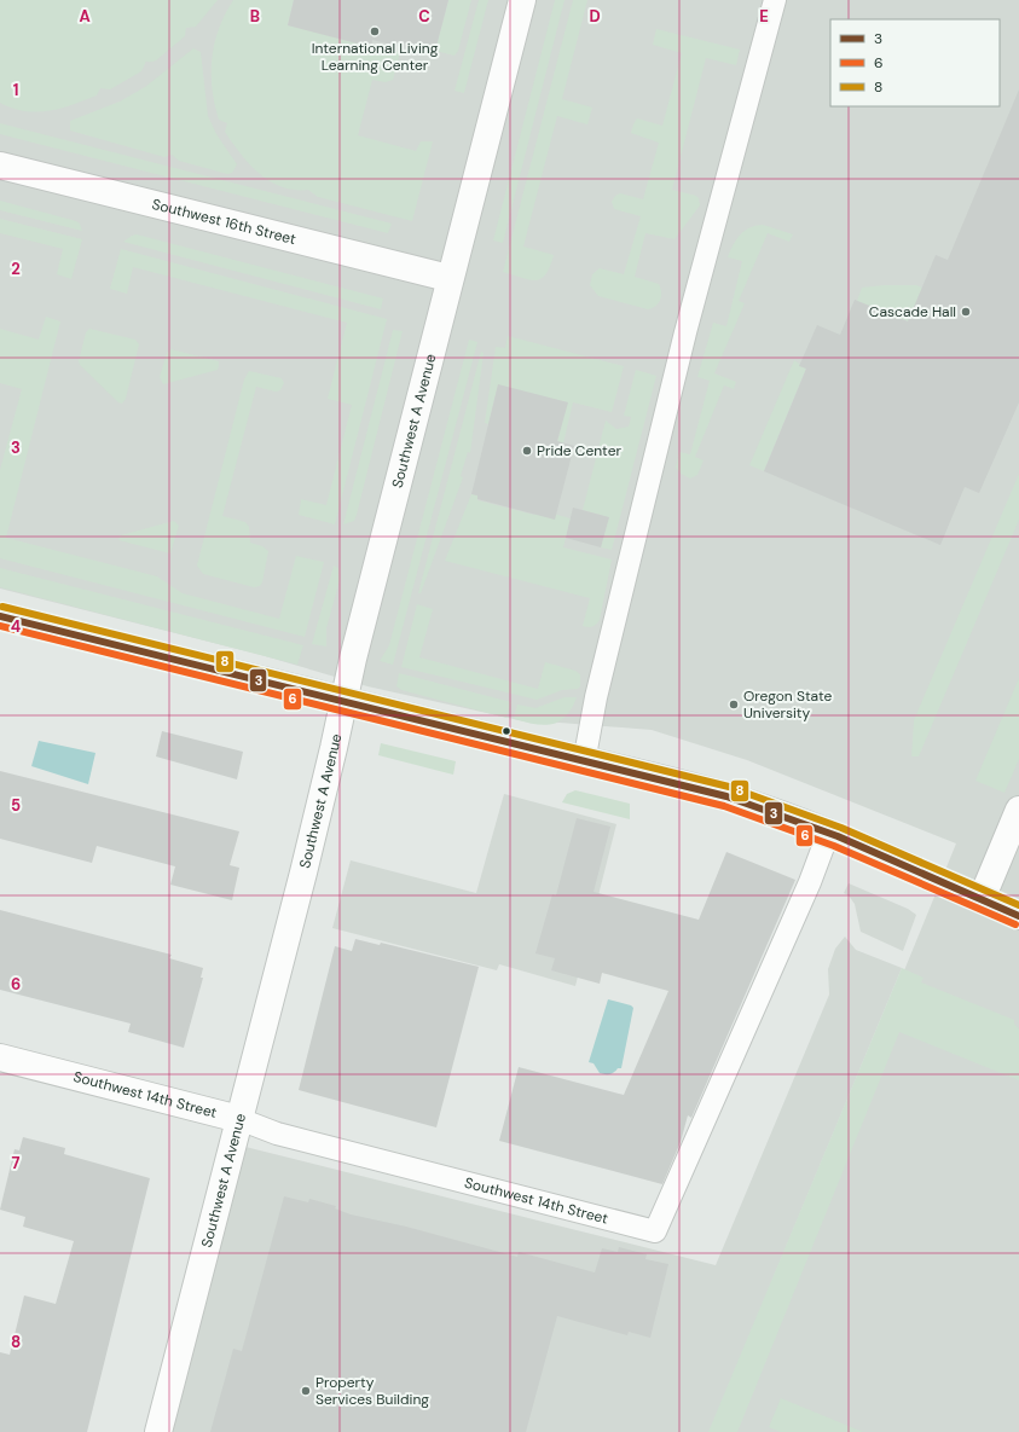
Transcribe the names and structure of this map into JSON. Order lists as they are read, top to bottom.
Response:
{
  "streets": {
    "street": ["Southwest 16th Street", "Southwest A Avenue", "Southwest 14th Street"]
  },
  "crossings": [
    ["Southwest 16th Street", "Southwest A Avenue"],
    ["Southwest A Avenue", "Southwest 14th Street"]
  ],
  "places": [
    "International Living Learning Center",
    "Cascade Hall",
    "Pride Center",
    "Oregon State University",
    "Property Services Building"
  ],
  "lines": ["transit line 8", "transit line 3", "transit line 6"],
  "legend": ["3", "6", "8"],
  "grid": {
    "columns": [
      "A",
      "B",
      "C",
      "D",
      "E"
    ],
    "rows": [
      "1",
      "2",
      "3",
      "4",
      "5",
      "6",
      "7",
      "8"
    ]
  }
}
